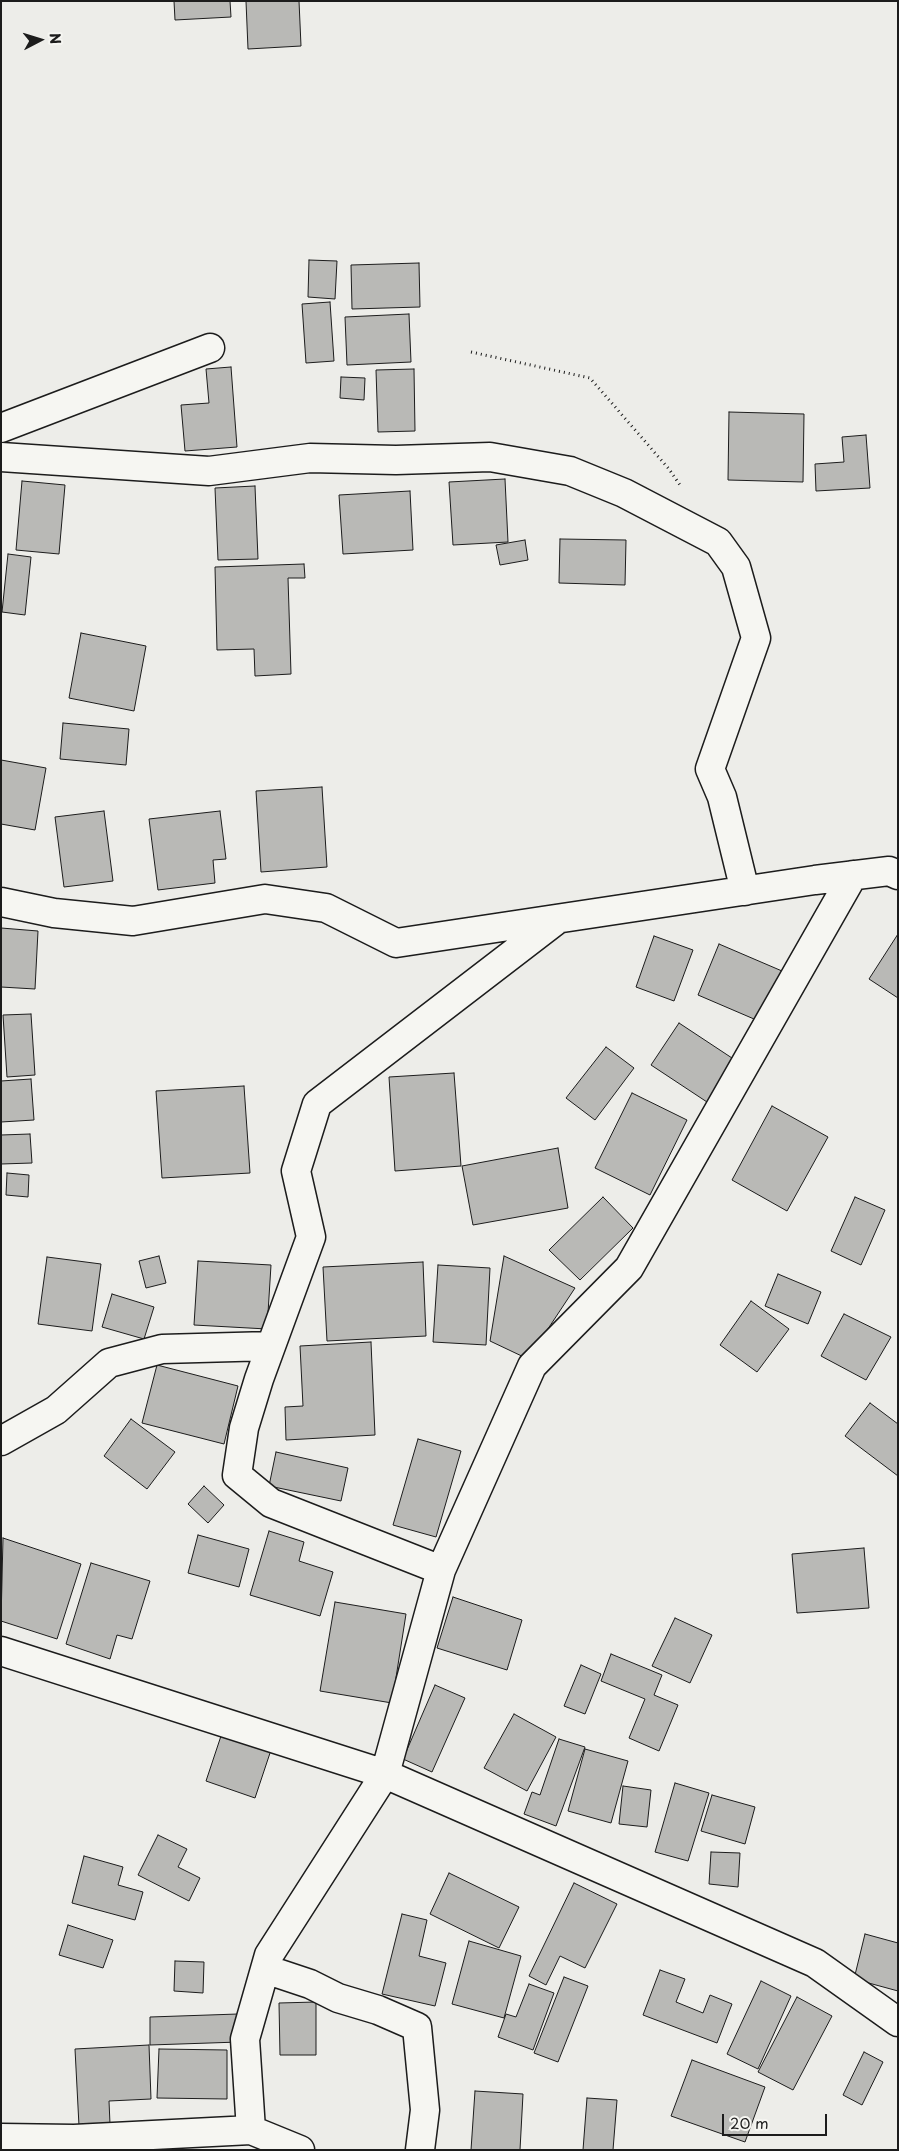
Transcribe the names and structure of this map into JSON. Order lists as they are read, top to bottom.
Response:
{
  "scale_bar": "20 m",
  "north": "right"
}
